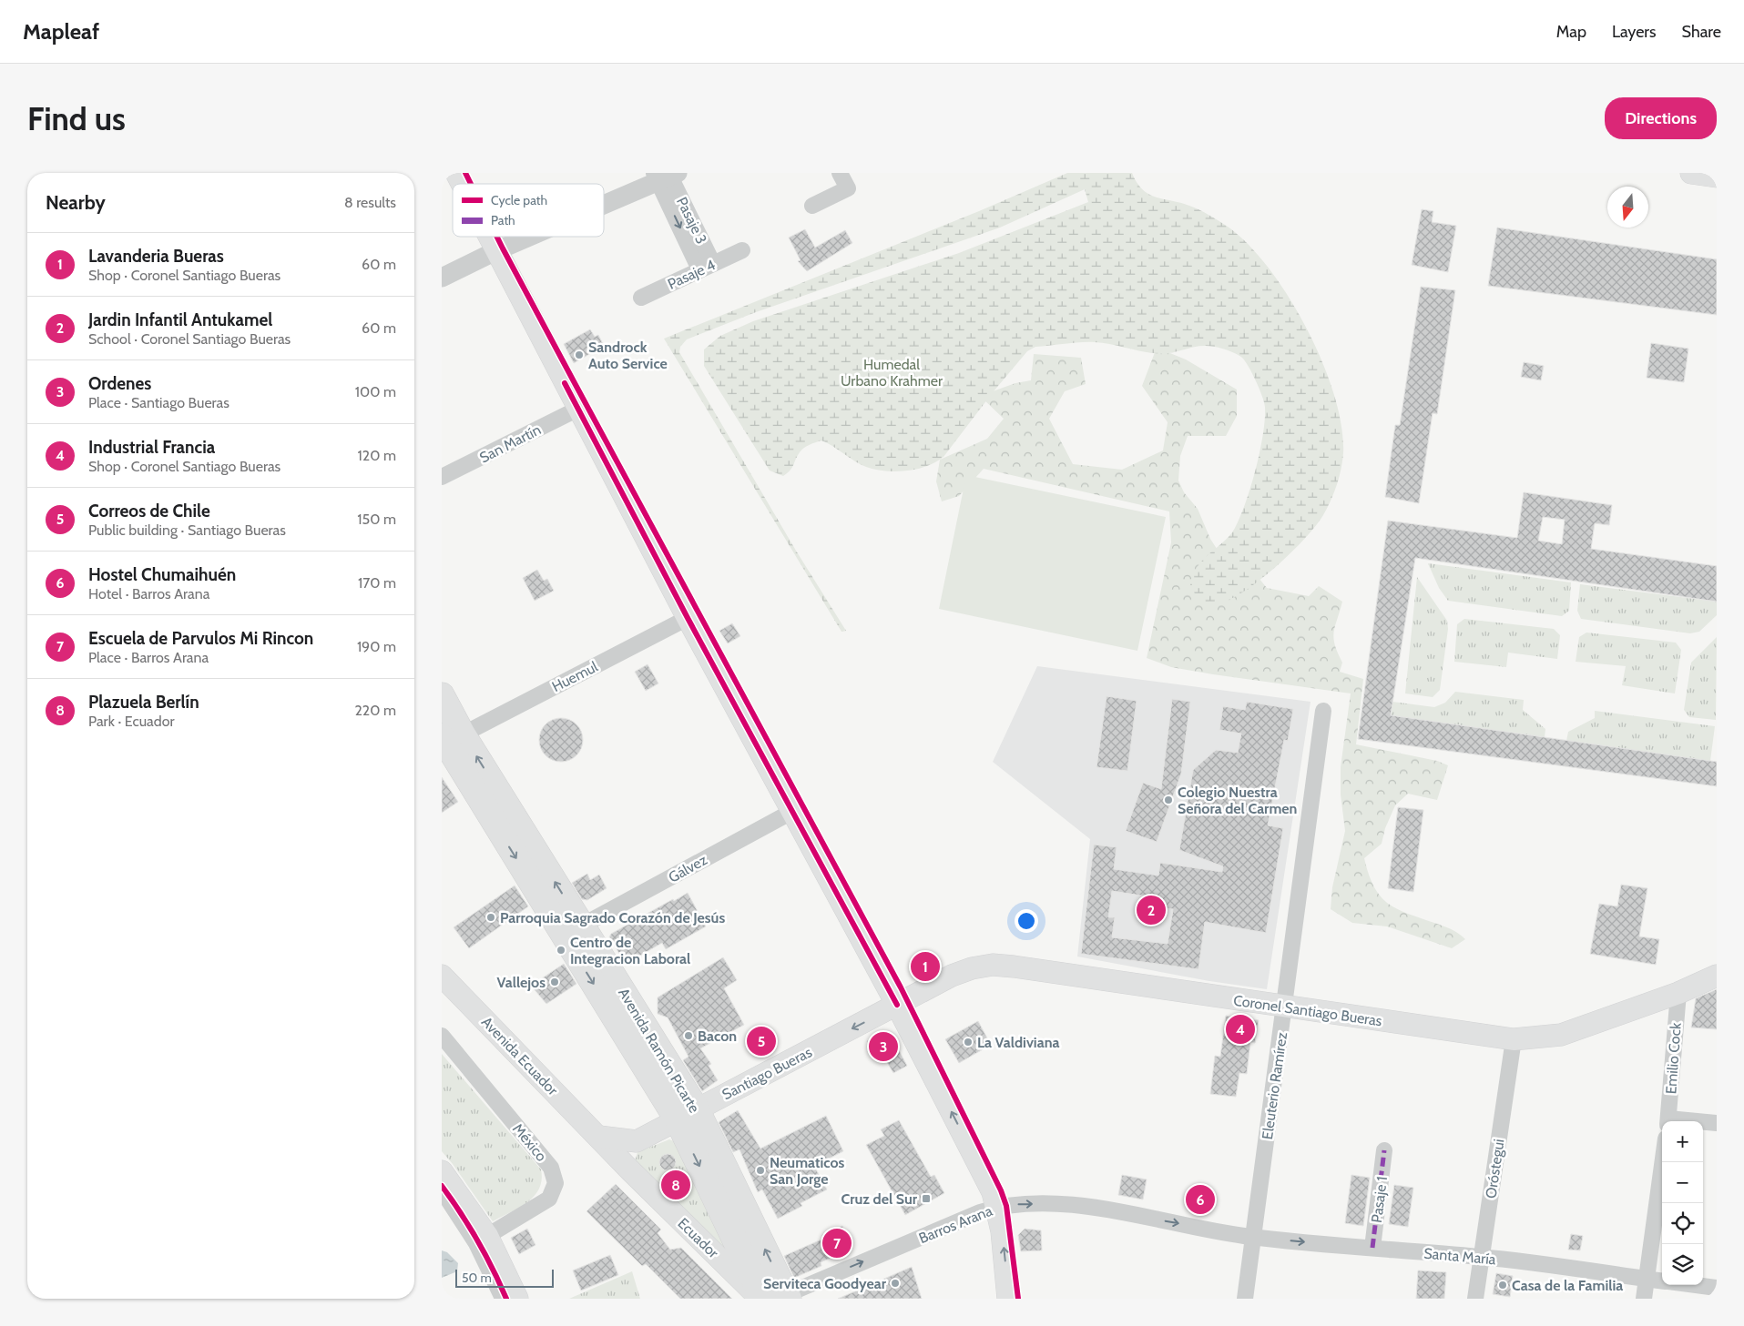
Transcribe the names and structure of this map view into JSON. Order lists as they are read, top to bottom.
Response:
{
  "streets": {
    "highway": ["Avenida Ramón Picarte"],
    "main road": [
      "Coronel Santiago Bueras",
      "Avenida Ecuador",
      "Santiago Bueras",
      "Ecuador"
    ],
    "street": [
      "Pasaje 3",
      "Pasaje 4",
      "San Martín",
      "Huemul",
      "Gálvez",
      "Emilio Cock",
      "Eleuterio Ramírez",
      "México",
      "Oróstegui",
      "Pasaje 1",
      "Barros Arana",
      "Santa María"
    ]
  },
  "crossings": [
    ["Pasaje 3", "Pasaje 4"],
    ["Huemul", "Avenida Ramón Picarte"],
    ["Gálvez", "Avenida Ramón Picarte"],
    ["Coronel Santiago Bueras", "Emilio Cock"],
    ["Coronel Santiago Bueras", "Santiago Bueras"],
    ["Coronel Santiago Bueras", "Eleuterio Ramírez"],
    ["Coronel Santiago Bueras", "Oróstegui"],
    ["Avenida Ramón Picarte", "Santiago Bueras"],
    ["Avenida Ramón Picarte", "Barros Arana"],
    ["Avenida Ramón Picarte", "Ecuador"],
    ["Avenida Ecuador", "Ecuador"],
    ["Eleuterio Ramírez", "Barros Arana"],
    ["Eleuterio Ramírez", "Santa María"],
    ["Oróstegui", "Santa María"],
    ["Pasaje 1", "Santa María"],
    ["Barros Arana", "Santa María"]
  ],
  "one_way": ["Santiago Bueras", "Barros Arana"],
  "parks": ["Humedal Urbano Krahmer"],
  "places": {
    "other": [
      "Sandrock Auto Service",
      "Colegio Nuestra Señora del Carmen",
      "Parroquia Sagrado Corazón de Jesús",
      "Centro de Integracion Laboral",
      "Vallejos",
      "Bacon",
      "La Valdiviana",
      "Neumaticos San Jorge",
      "Serviteca Goodyear",
      "Casa de la Familia"
    ],
    "transit": ["Cruz del Sur"]
  },
  "legend": ["Cycle path", "Path"],
  "scale_bar": "50 m",
  "north": "bottom",
  "page": {
    "header": "Mapleaf",
    "nav": ["Map", "Layers", "Share"],
    "buttons": "Directions",
    "title": "Find us",
    "heading": ["Nearby", "8 results"],
    "list": [
      {
        "mark": "1",
        "name": "Lavanderia Bueras",
        "note": "Shop · Coronel Santiago Bueras",
        "value": "60 m"
      },
      {
        "mark": "2",
        "name": "Jardin Infantil Antukamel",
        "note": "School · Coronel Santiago Bueras",
        "value": "60 m"
      },
      {
        "mark": "3",
        "name": "Ordenes",
        "note": "Place · Santiago Bueras",
        "value": "100 m"
      },
      {
        "mark": "4",
        "name": "Industrial Francia",
        "note": "Shop · Coronel Santiago Bueras",
        "value": "120 m"
      },
      {
        "mark": "5",
        "name": "Correos de Chile",
        "note": "Public building · Santiago Bueras",
        "value": "150 m"
      },
      {
        "mark": "6",
        "name": "Hostel Chumaihuén",
        "note": "Hotel · Barros Arana",
        "value": "170 m"
      },
      {
        "mark": "7",
        "name": "Escuela de Parvulos Mi Rincon",
        "note": "Place · Barros Arana",
        "value": "190 m"
      },
      {
        "mark": "8",
        "name": "Plazuela Berlín",
        "note": "Park · Ecuador",
        "value": "220 m"
      }
    ],
    "pins": [
      "2",
      "1",
      "4",
      "5",
      "3",
      "8",
      "6",
      "7"
    ],
    "map_buttons": ["+", "−"],
    "scale": "50 m"
  }
}
